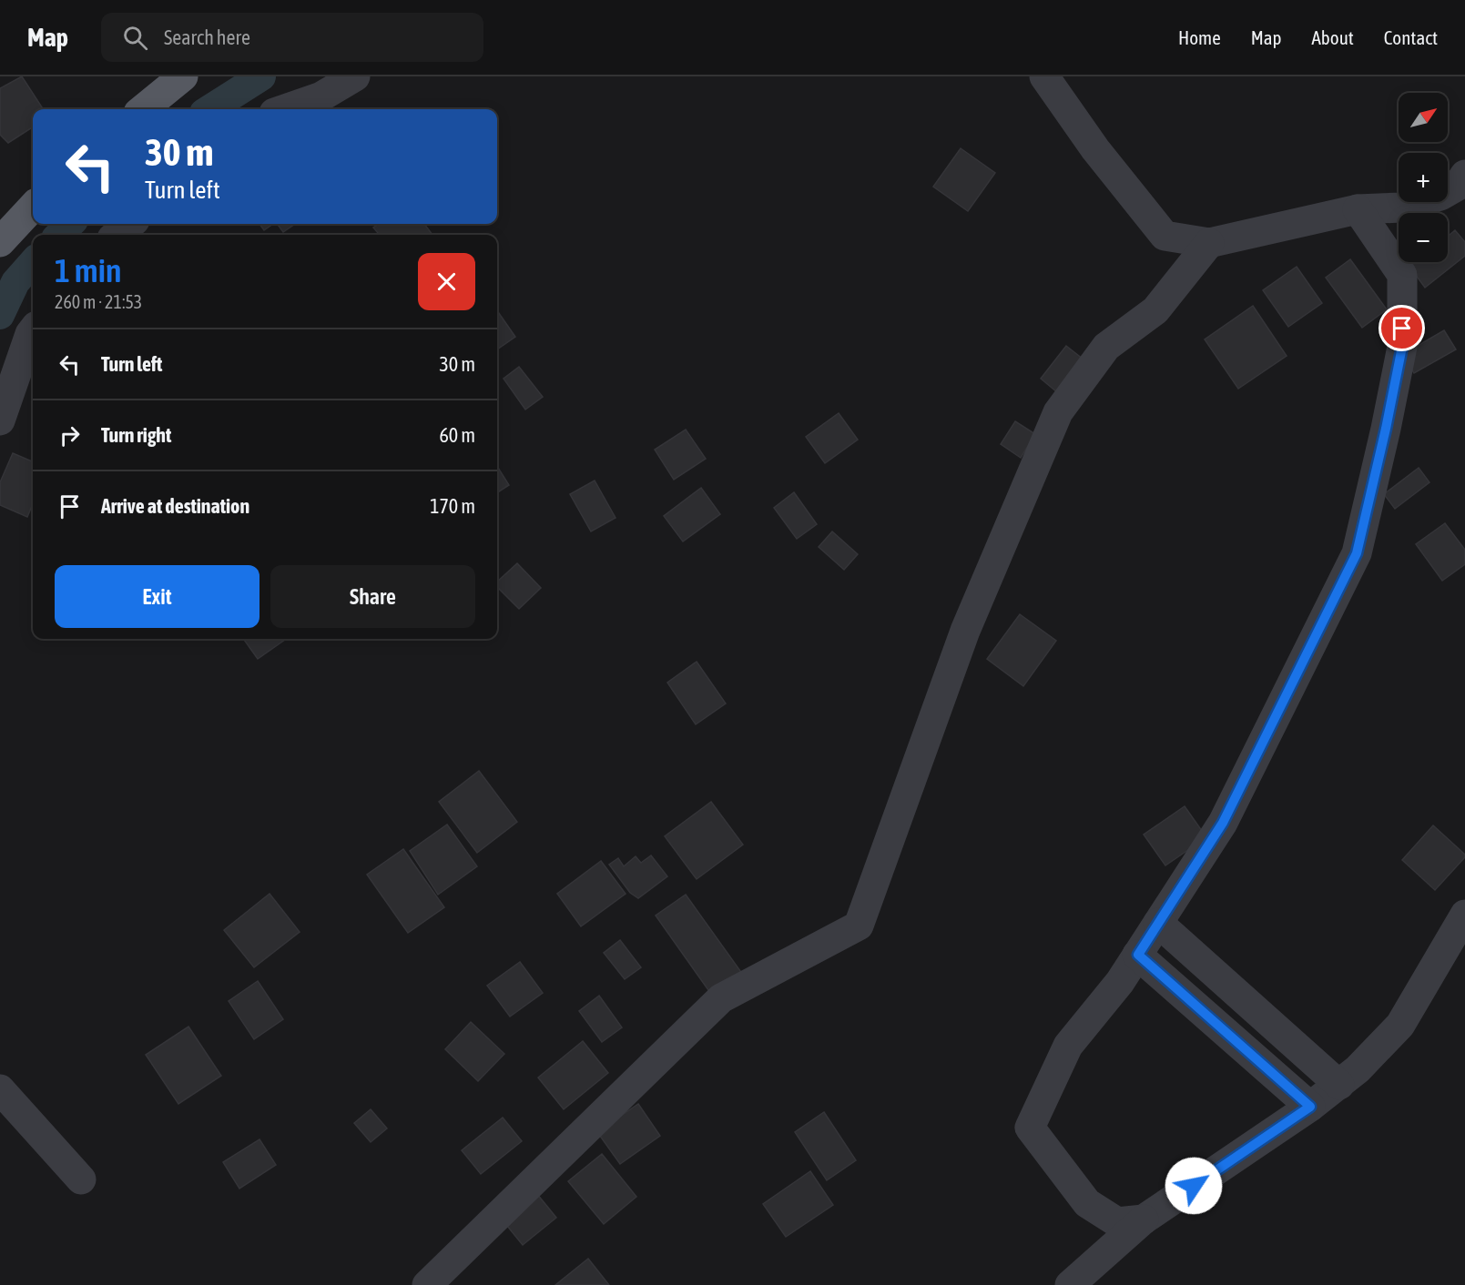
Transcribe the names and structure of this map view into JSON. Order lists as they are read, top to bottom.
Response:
{
  "north": "top right",
  "page": {
    "header": "Map",
    "search": "Search here",
    "nav": [
      "Home",
      "Map",
      "About",
      "Contact"
    ],
    "map_buttons": ["+", "−"],
    "turn": ["30 m", "Turn left"],
    "heading": ["1 min", "260 m · 21:53"],
    "list": [
      {
        "name": "Turn left",
        "value": "30 m"
      },
      {
        "name": "Turn right",
        "value": "60 m"
      },
      {
        "name": "Arrive at destination",
        "value": "170 m"
      }
    ],
    "buttons": ["Exit", "Share"]
  }
}
